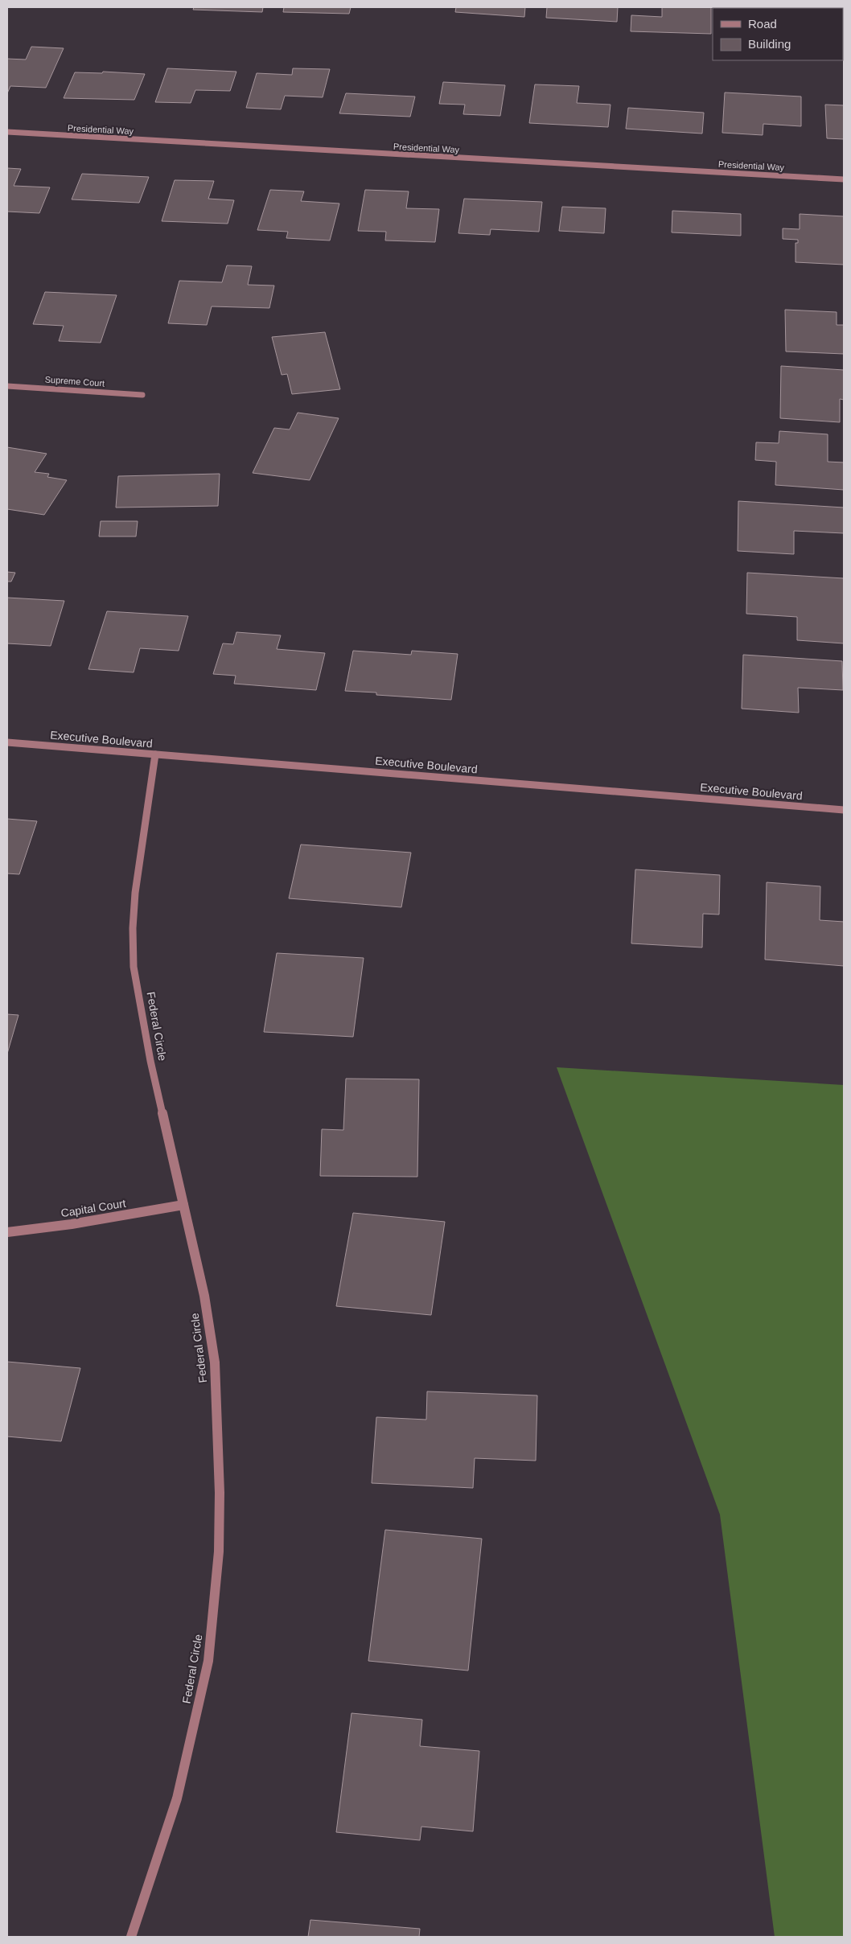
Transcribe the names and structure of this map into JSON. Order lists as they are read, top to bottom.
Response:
{
  "streets": {
    "street": [
      "Presidential Way",
      "Supreme Court",
      "Executive Boulevard",
      "Federal Circle",
      "Capital Court"
    ]
  },
  "crossings": [
    ["Executive Boulevard", "Federal Circle"],
    ["Federal Circle", "Capital Court"]
  ],
  "legend": ["Road", "Building"]
}
